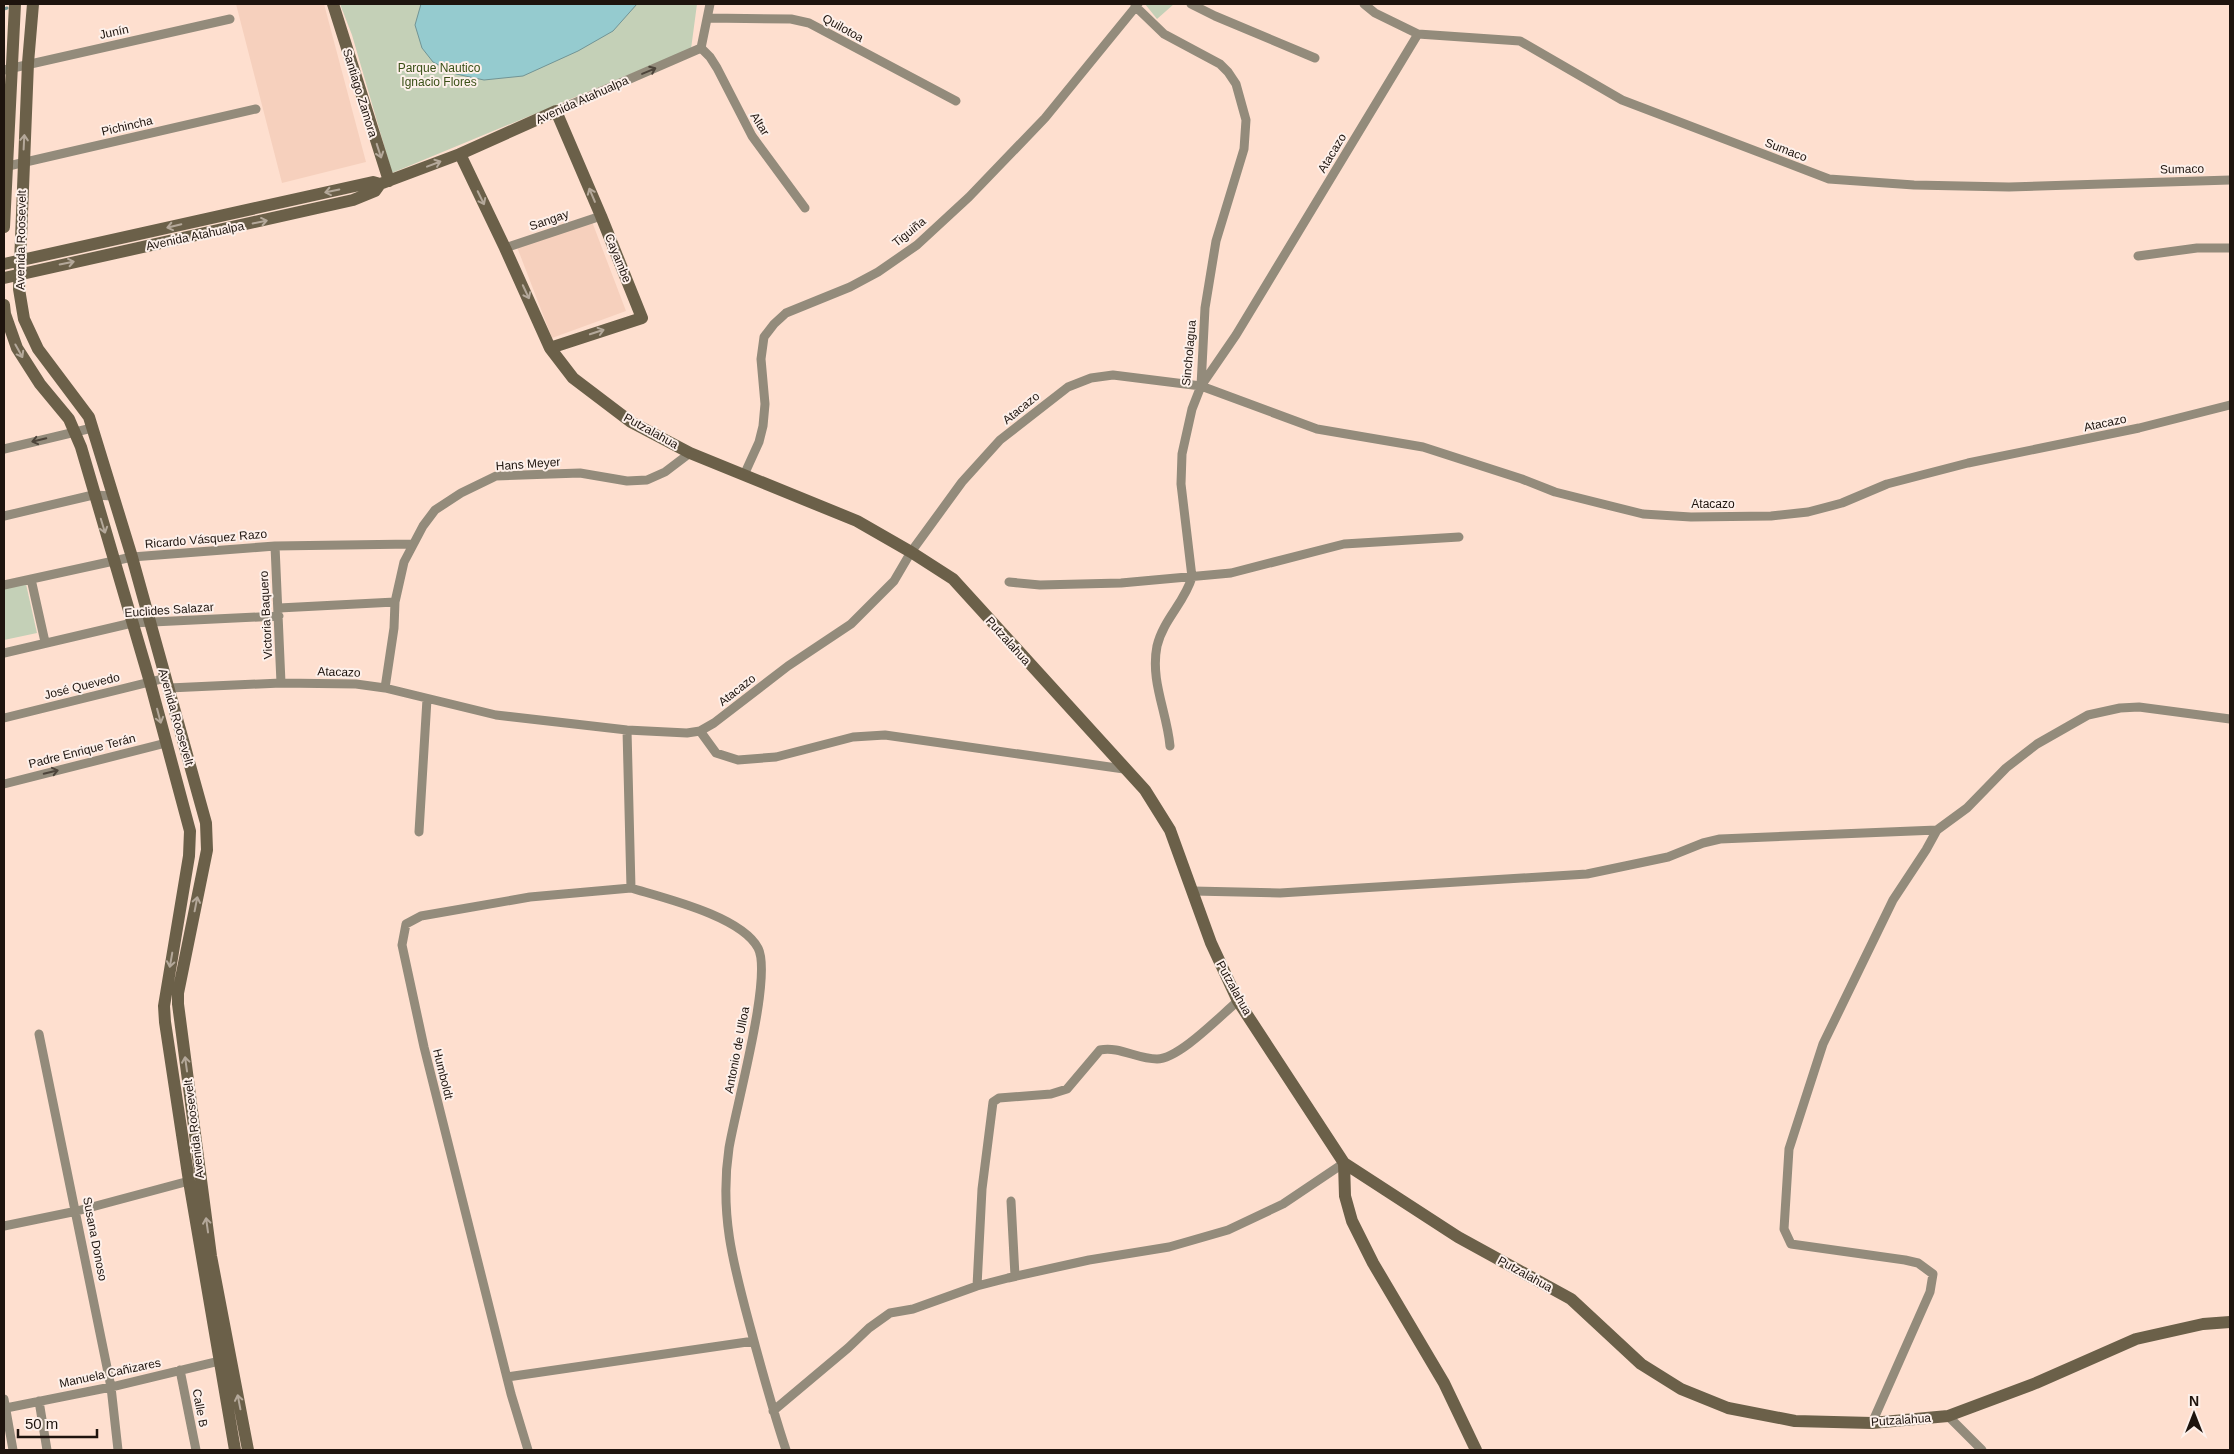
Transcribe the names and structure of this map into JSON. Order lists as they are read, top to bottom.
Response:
{
  "streets": {
    "street": [
      "Quilotoa",
      "Junín",
      "Santiago Zamora",
      "Avenida Atahualpa",
      "Altar",
      "Pichincha",
      "Sumaco",
      "Atacazo",
      "Sangay",
      "Tiguiña",
      "Avenida Roosevelt",
      "Cayambe",
      "Sincholagua",
      "Putzalahua",
      "Hans Meyer",
      "Ricardo Vásquez Razo",
      "Euclides Salazar",
      "Victoria Baquero",
      "José Quevedo",
      "Padre Enrique Terán",
      "Antonio de Ulloa",
      "Humboldt",
      "Susana Donoso",
      "Manuela Cañizares",
      "Calle B"
    ]
  },
  "crossings": [
    ["Junín", "Avenida Roosevelt"],
    ["Santiago Zamora", "Avenida Atahualpa"],
    ["Avenida Atahualpa", "Altar"],
    ["Avenida Atahualpa", "Avenida Roosevelt"],
    ["Avenida Atahualpa", "Cayambe"],
    ["Avenida Atahualpa", "Putzalahua"],
    ["Pichincha", "Avenida Roosevelt"],
    ["Sumaco", "Atacazo"],
    ["Atacazo", "Avenida Roosevelt"],
    ["Atacazo", "Sincholagua"],
    ["Atacazo", "Putzalahua"],
    ["Atacazo", "Hans Meyer"],
    ["Atacazo", "Victoria Baquero"],
    ["Atacazo", "José Quevedo"],
    ["Sangay", "Cayambe"],
    ["Sangay", "Putzalahua"],
    ["Tiguiña", "Sincholagua"],
    ["Tiguiña", "Putzalahua"],
    ["Avenida Roosevelt", "Ricardo Vásquez Razo"],
    ["Avenida Roosevelt", "Euclides Salazar"],
    ["Avenida Roosevelt", "José Quevedo"],
    ["Avenida Roosevelt", "Padre Enrique Terán"],
    ["Avenida Roosevelt", "Manuela Cañizares"],
    ["Cayambe", "Putzalahua"],
    ["Putzalahua", "Hans Meyer"],
    ["Hans Meyer", "Ricardo Vásquez Razo"],
    ["Hans Meyer", "Euclides Salazar"],
    ["Ricardo Vásquez Razo", "Victoria Baquero"],
    ["Euclides Salazar", "Victoria Baquero"],
    ["Antonio de Ulloa", "Humboldt"],
    ["Susana Donoso", "Manuela Cañizares"],
    ["Manuela Cañizares", "Calle B"]
  ],
  "one_way": ["Santiago Zamora", "Padre Enrique Terán"],
  "parks": ["Parque Nautico Ignacio Flores"],
  "scale_bar": "50 m",
  "north": "top"
}
